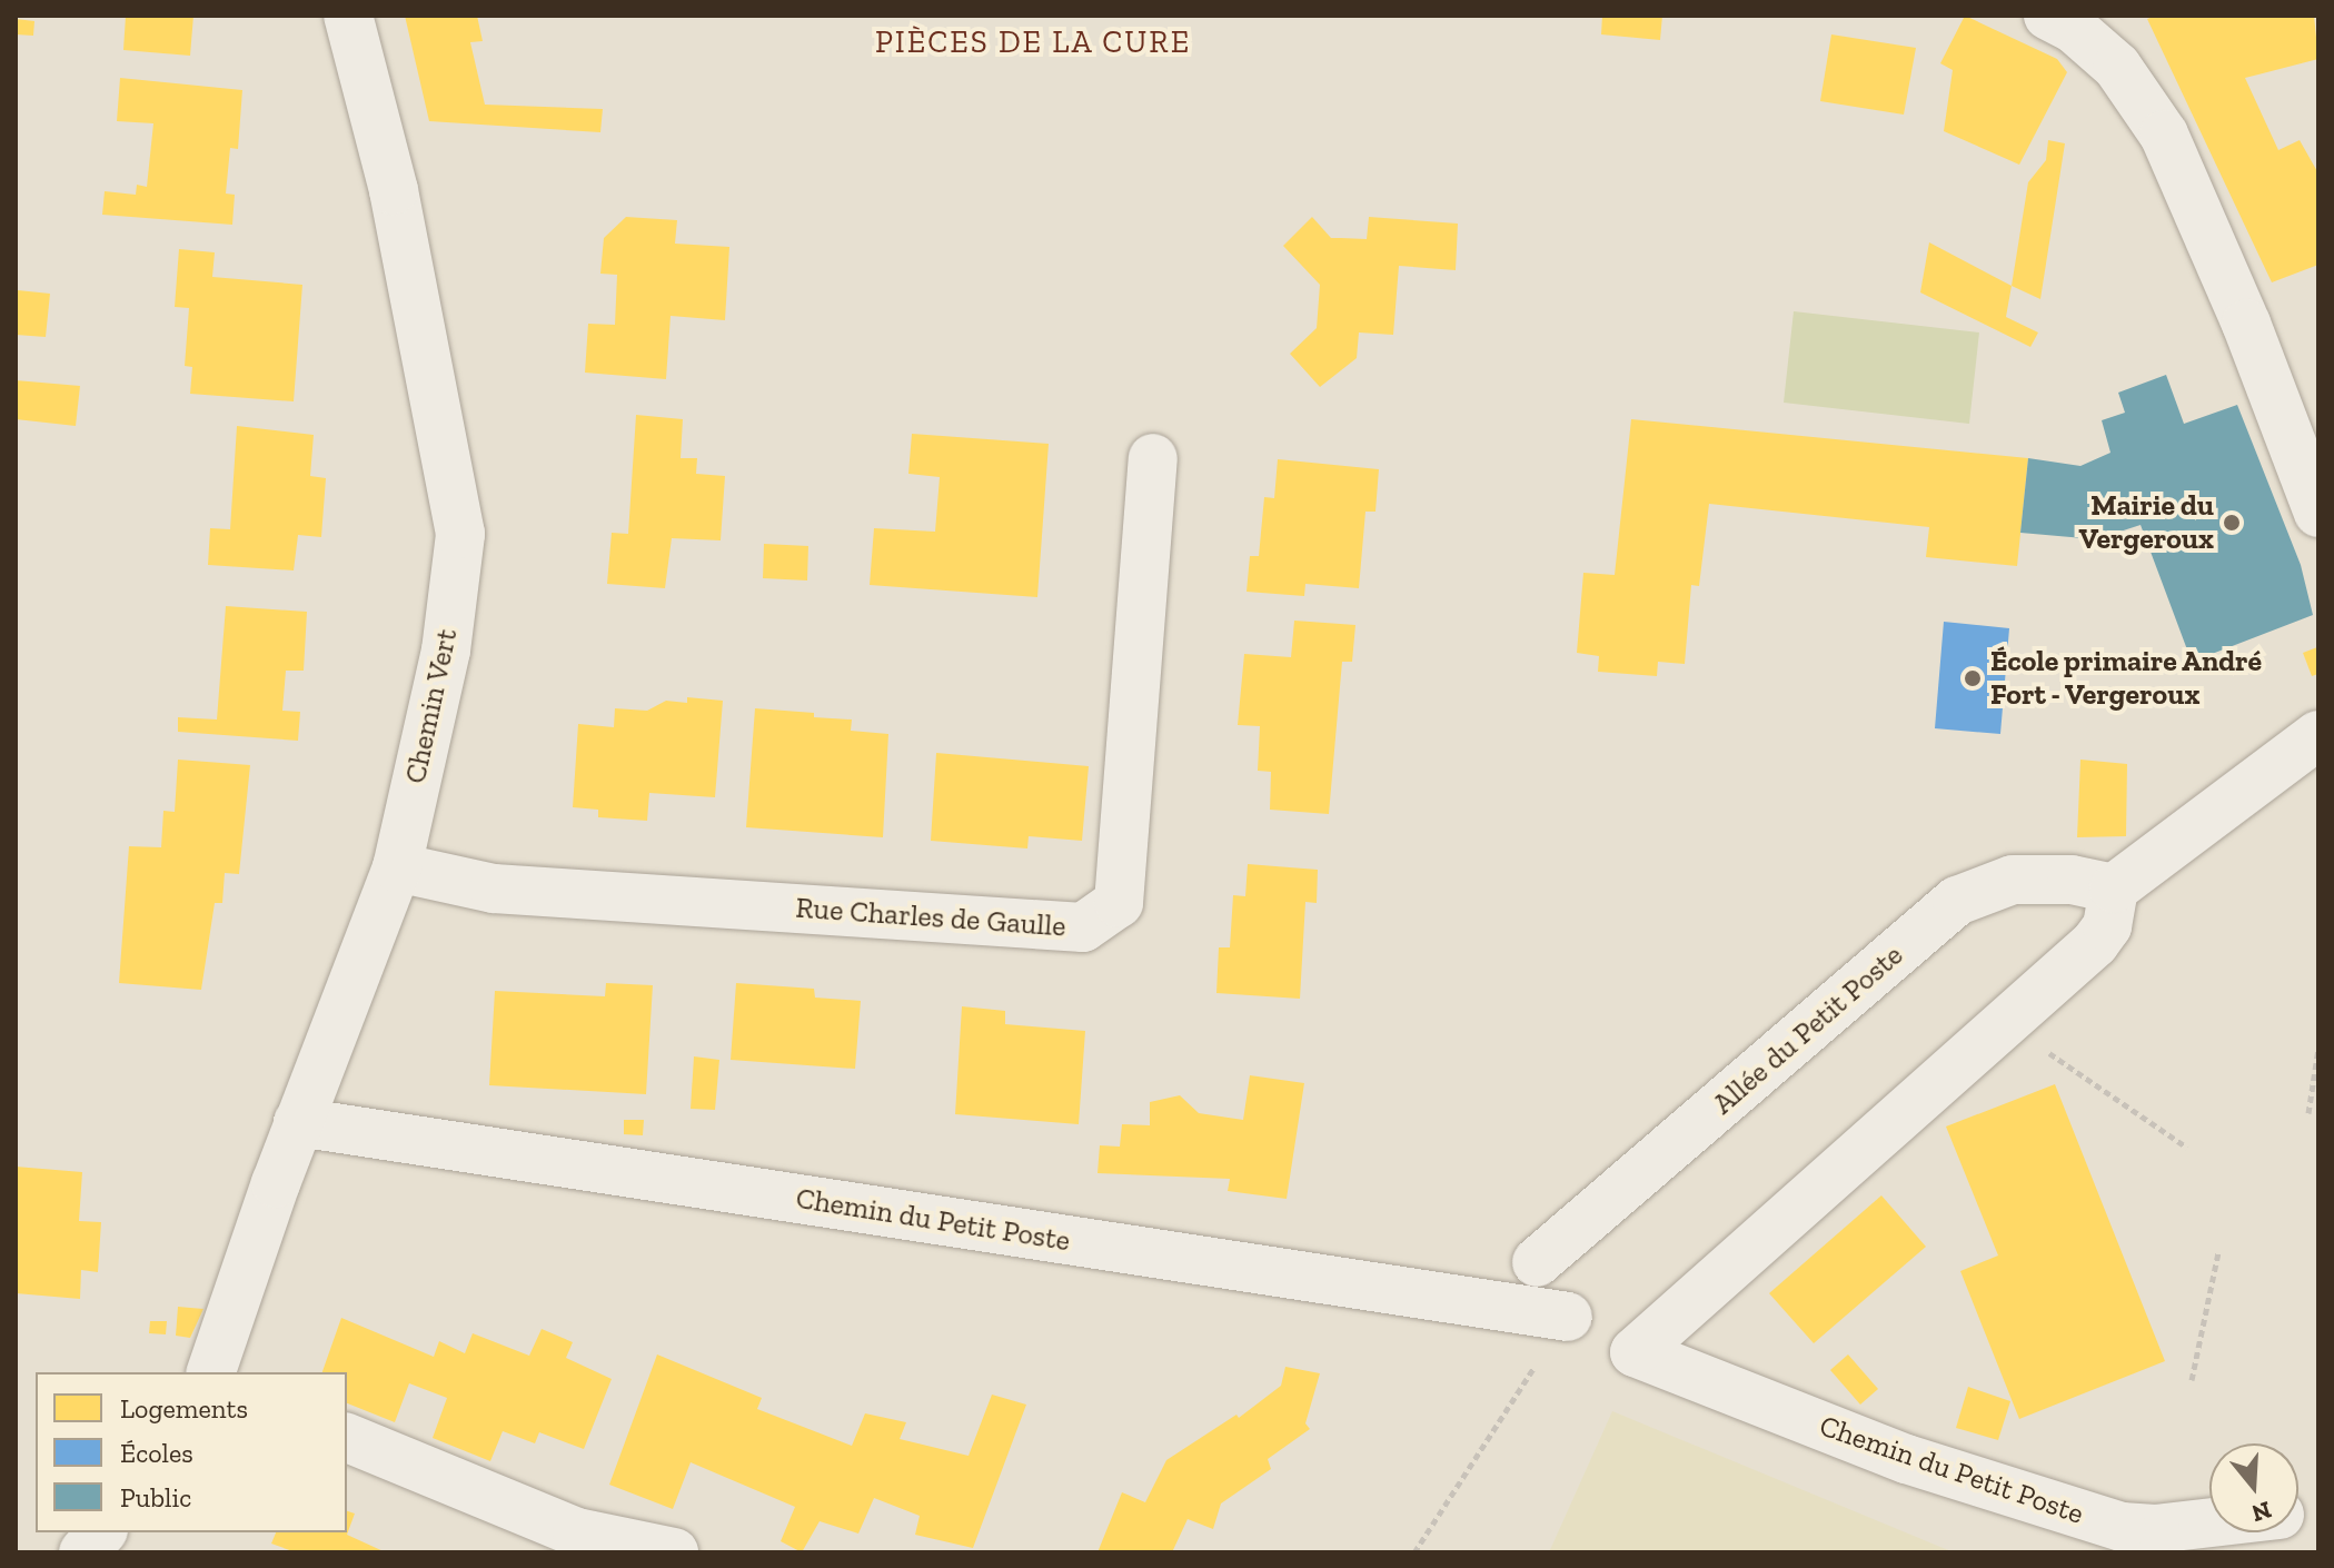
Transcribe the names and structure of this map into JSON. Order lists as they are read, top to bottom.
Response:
{
  "streets": {
    "street": [
      "Chemin Vert",
      "Rue Charles de Gaulle",
      "Allée du Petit Poste",
      "Chemin du Petit Poste"
    ]
  },
  "crossings": [
    ["Chemin Vert", "Rue Charles de Gaulle"],
    ["Chemin Vert", "Chemin du Petit Poste"]
  ],
  "districts": ["PIÈCES DE LA CURE"],
  "places": ["Mairie du Vergeroux", "École primaire André Fort - Vergeroux"],
  "legend": ["Logements", "Écoles", "Public"],
  "north": "bottom"
}
